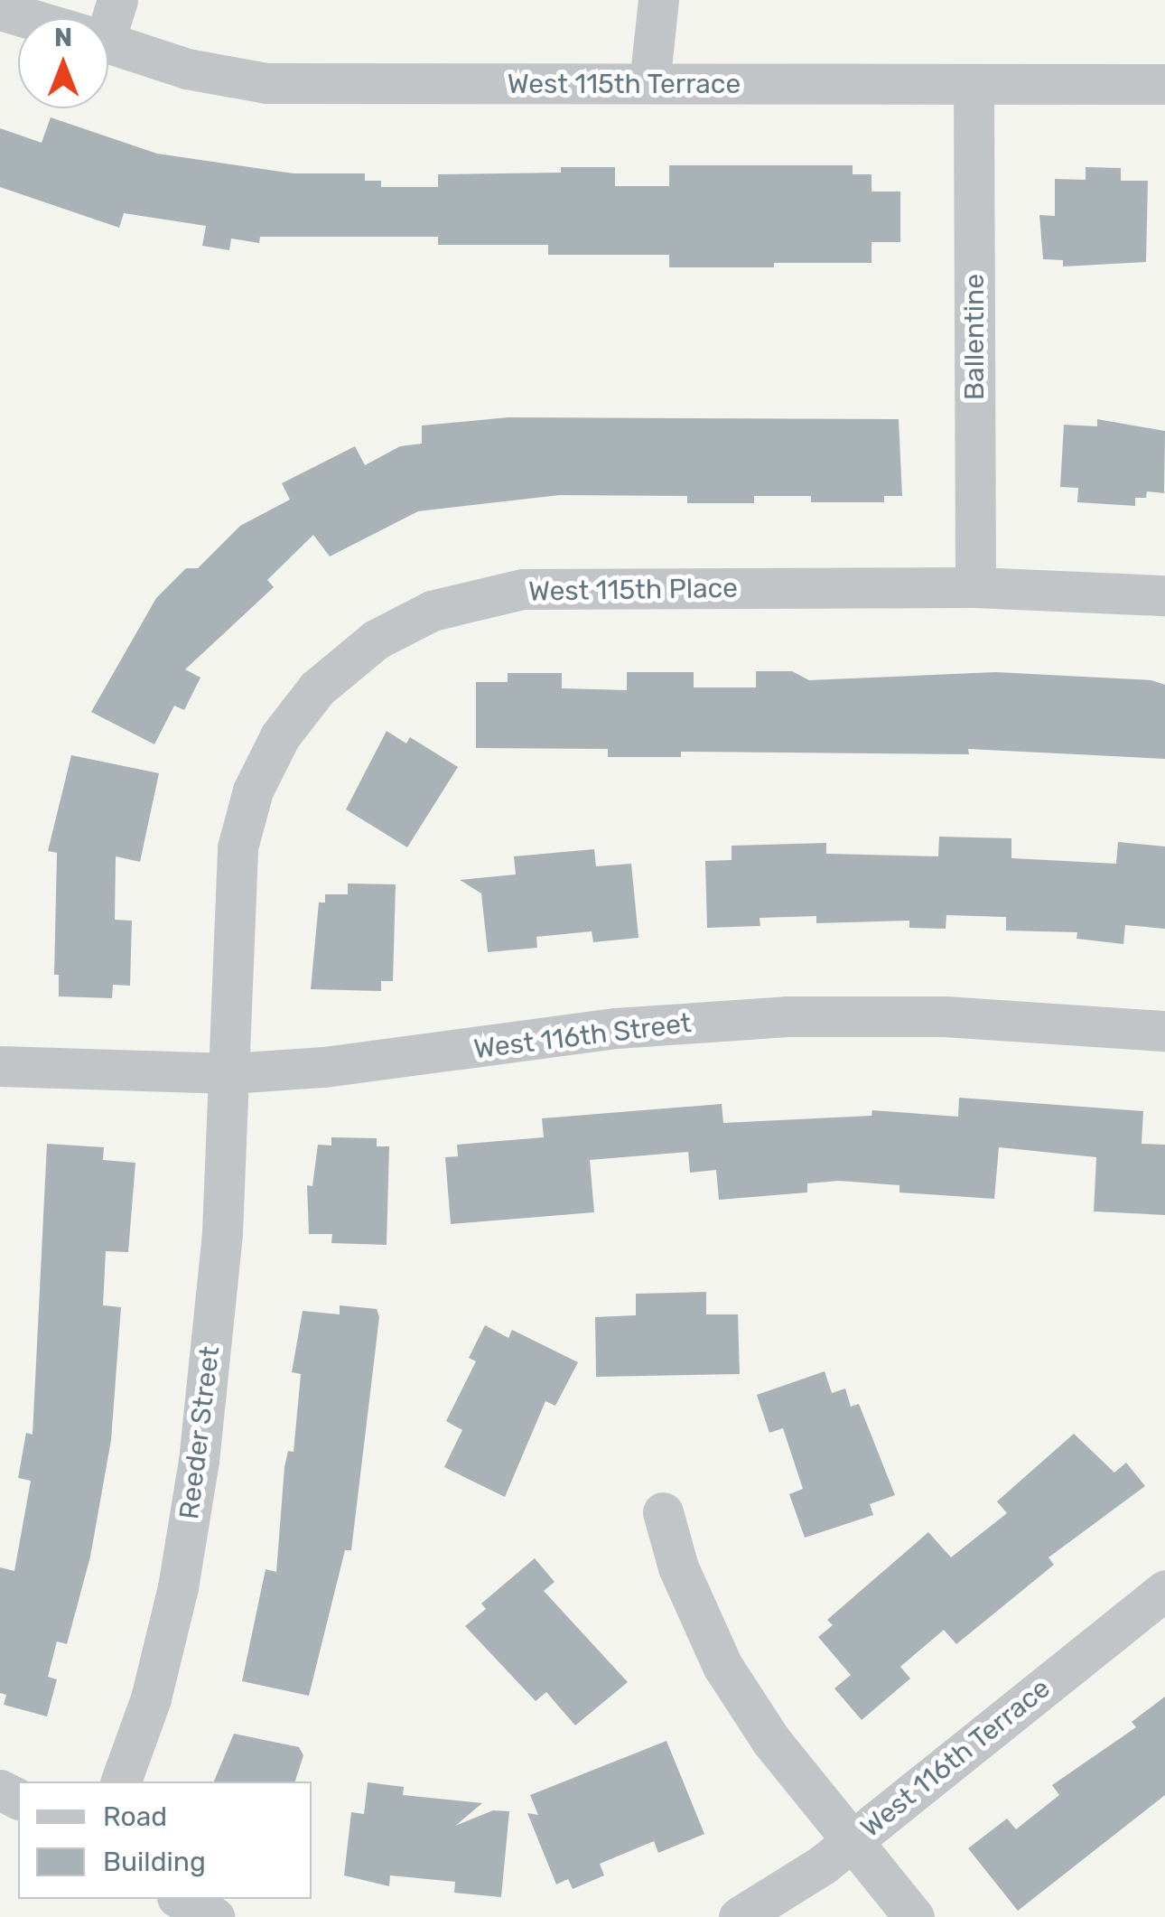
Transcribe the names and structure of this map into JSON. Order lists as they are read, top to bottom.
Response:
{
  "streets": {
    "street": [
      "West 115th Terrace",
      "Ballentine",
      "West 115th Place",
      "West 116th Street",
      "Reeder Street",
      "West 116th Terrace"
    ]
  },
  "crossings": [
    ["West 115th Terrace", "Ballentine"],
    ["Ballentine", "West 115th Place"],
    ["West 115th Place", "West 116th Street"],
    ["West 115th Place", "Reeder Street"],
    ["West 116th Street", "Reeder Street"]
  ],
  "legend": ["Road", "Building"],
  "north": "top"
}
